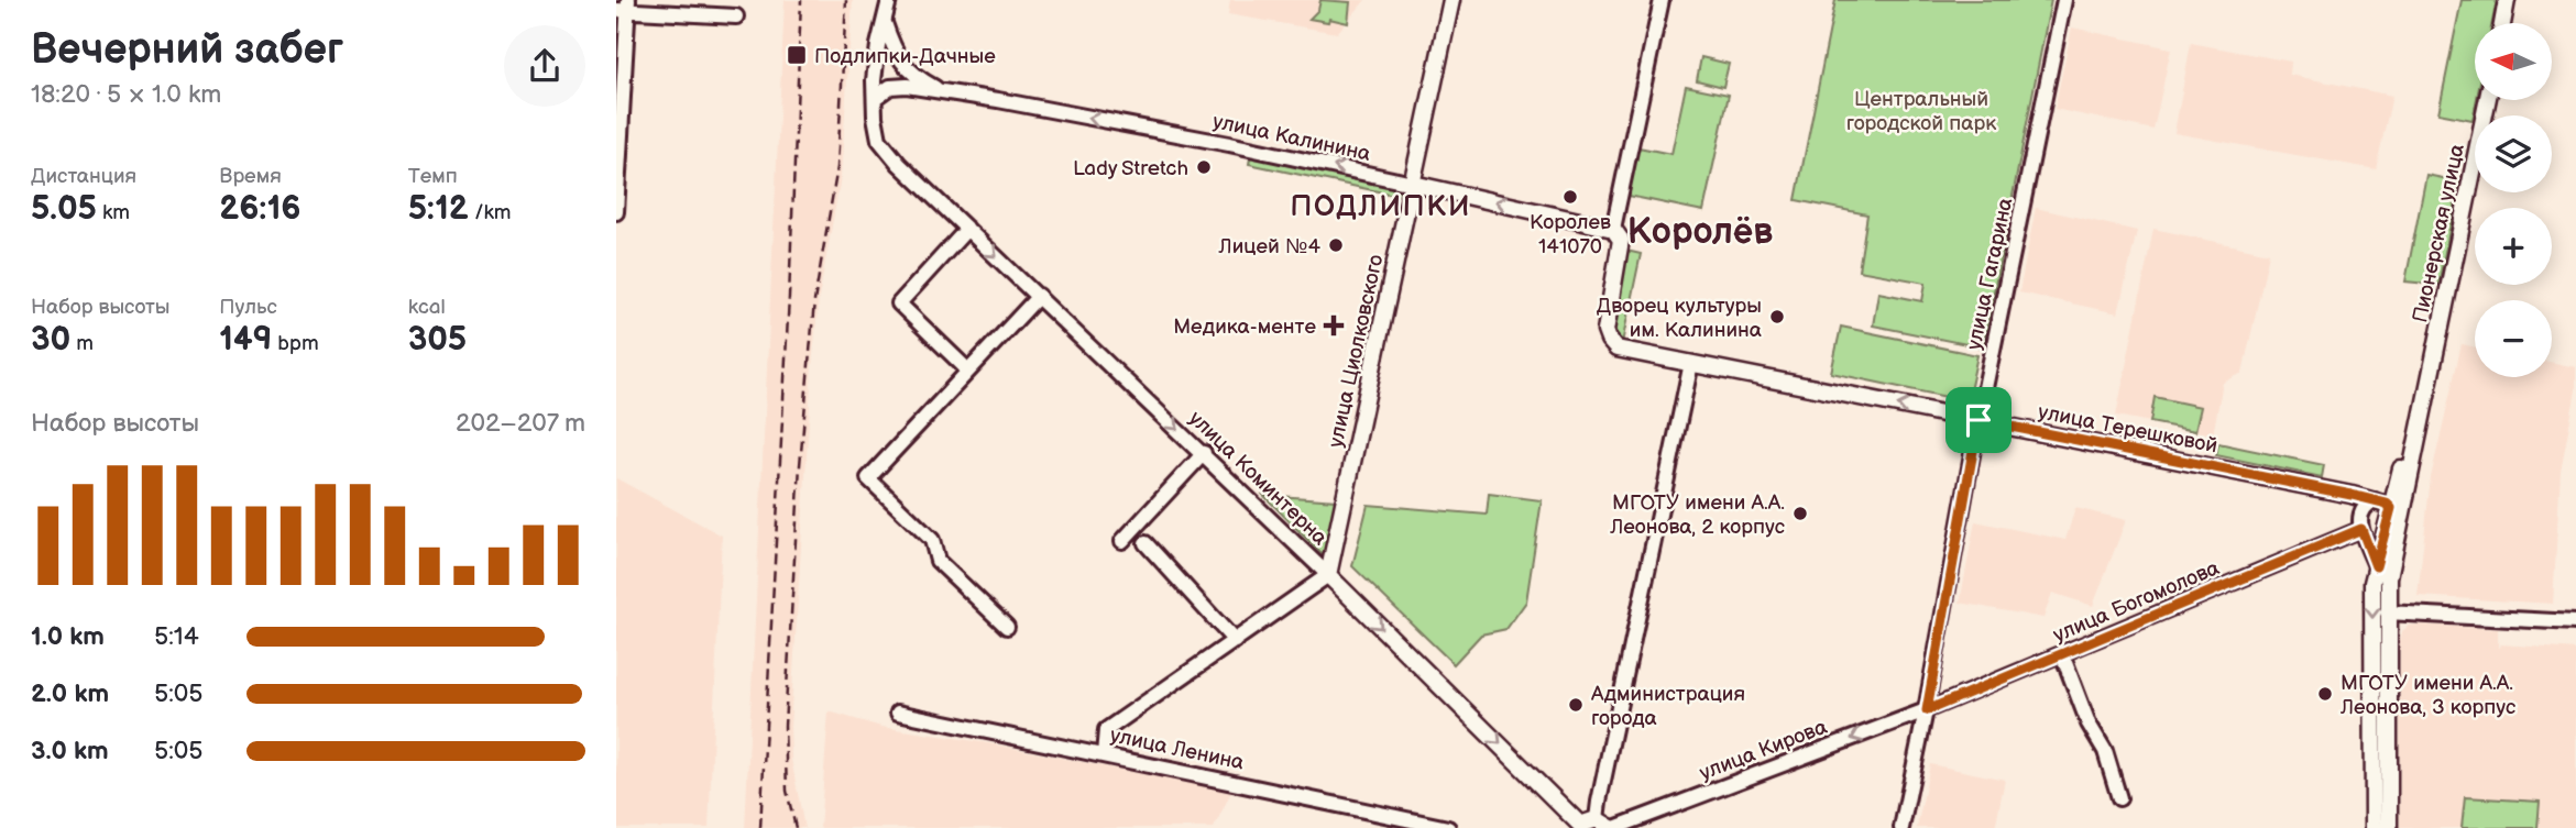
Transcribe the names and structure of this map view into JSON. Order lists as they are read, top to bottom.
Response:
{
  "streets": {
    "main road": [
      "улица Калинина",
      "Пионерская улица",
      "улица Циолковского",
      "улица Терешковой",
      "улица Коминтерна"
    ],
    "street": [
      "улица Гагарина",
      "улица Богомолова",
      "улица Ленина",
      "улица Кирова"
    ]
  },
  "crossings": [
    ["улица Калинина", "улица Циолковского"],
    ["улица Калинина", "улица Терешковой"],
    ["улица Калинина", "улица Коминтерна"],
    ["Пионерская улица", "улица Терешковой"],
    ["улица Гагарина", "улица Терешковой"],
    ["улица Гагарина", "улица Богомолова"],
    ["улица Гагарина", "улица Кирова"],
    ["улица Циолковского", "улица Коминтерна"],
    ["улица Коминтерна", "улица Кирова"],
    ["улица Богомолова", "улица Кирова"]
  ],
  "one_way": ["улица Калинина", "улица Коминтерна", "улица Кирова"],
  "districts": ["ПОДЛИПКИ", "Королёв"],
  "parks": ["Центральный городской парк"],
  "places": {
    "transit": ["Подлипки-Дачные"],
    "other": [
      "Lady Stretch",
      "Королев 141070",
      "Лицей №4",
      "Дворец культуры им. Калинина",
      "МГОТУ имени А.А. Леонова, 2 корпус",
      "МГОТУ имени А.А. Леонова, 3 корпус",
      "Администрация города"
    ],
    "health": ["Медика-менте"]
  },
  "north": "left",
  "page": {
    "heading": ["Вечерний забег", "18:20 · 5 × 1.0 km"],
    "map_buttons": ["+", "−"],
    "stats": [
      ["Дистанция", "5.05 km"],
      ["Время", "26:16"],
      ["Темп", "5:12 /km"],
      ["Набор высоты", "30 m"],
      ["Пульс", "149 bpm"],
      ["kcal", "305"]
    ],
    "chart": ["Набор высоты", "202–207 m"],
    "list": [
      {
        "name": "1.0 km",
        "note": "5:14"
      },
      {
        "name": "2.0 km",
        "note": "5:05"
      },
      {
        "name": "3.0 km",
        "note": "5:05"
      }
    ]
  }
}
